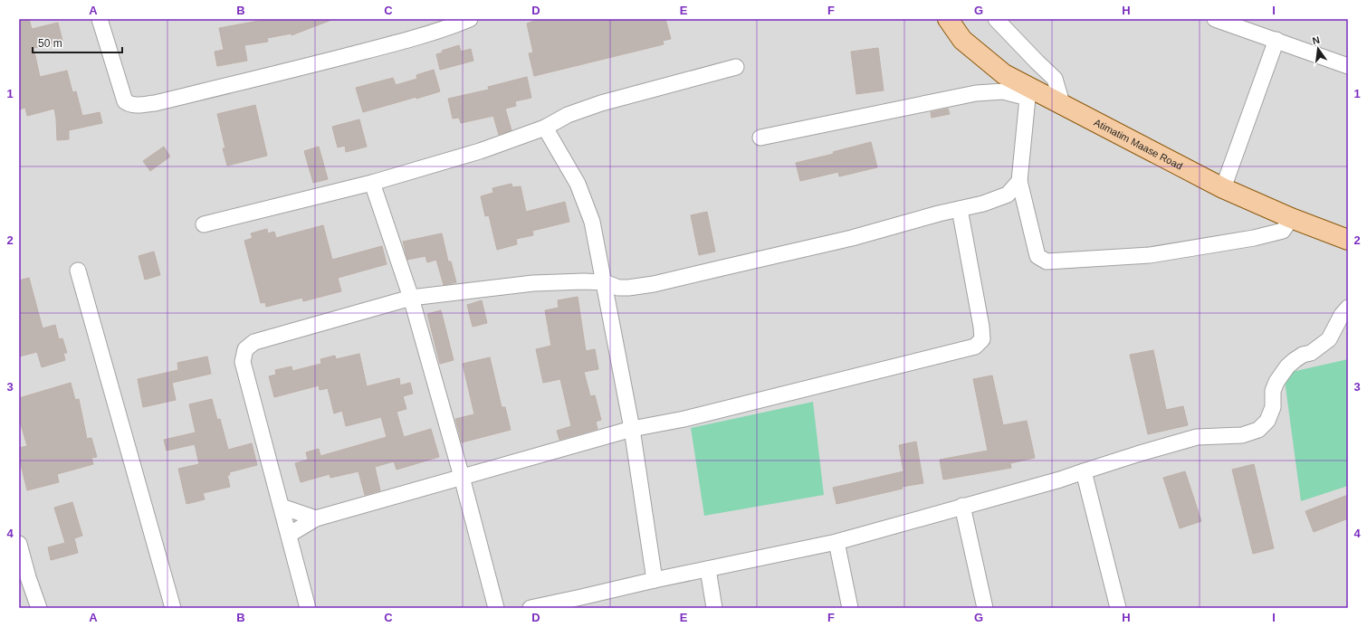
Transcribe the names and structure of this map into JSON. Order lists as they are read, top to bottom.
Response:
{
  "streets": {
    "main road": ["Atimatim Maase Road"]
  },
  "scale_bar": "50 m",
  "north": "top",
  "grid": {
    "columns": [
      "A",
      "B",
      "C",
      "D",
      "E",
      "F",
      "G",
      "H",
      "I"
    ],
    "rows": [
      "1",
      "2",
      "3",
      "4"
    ]
  }
}
